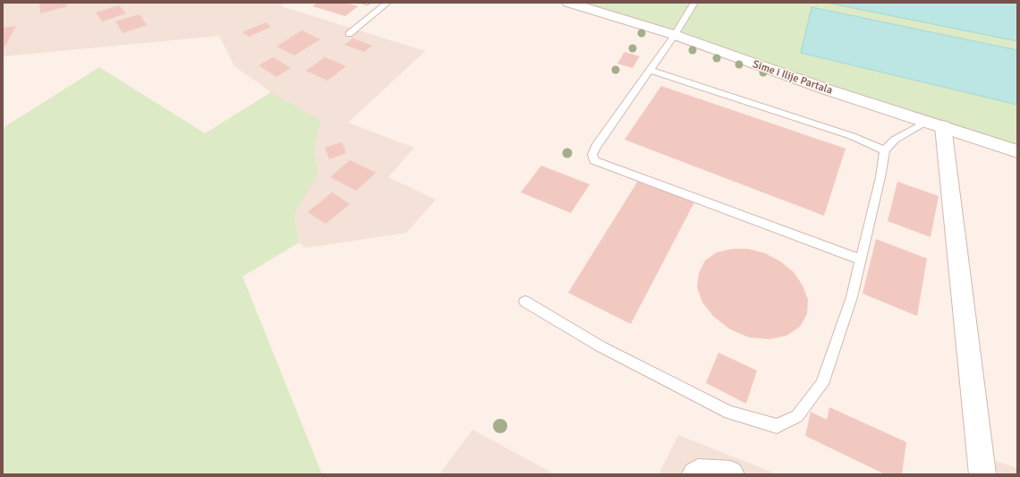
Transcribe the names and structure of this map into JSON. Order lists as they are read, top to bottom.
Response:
{
  "streets": {
    "street": ["Sime i Ilije Partala"]
  }
}
